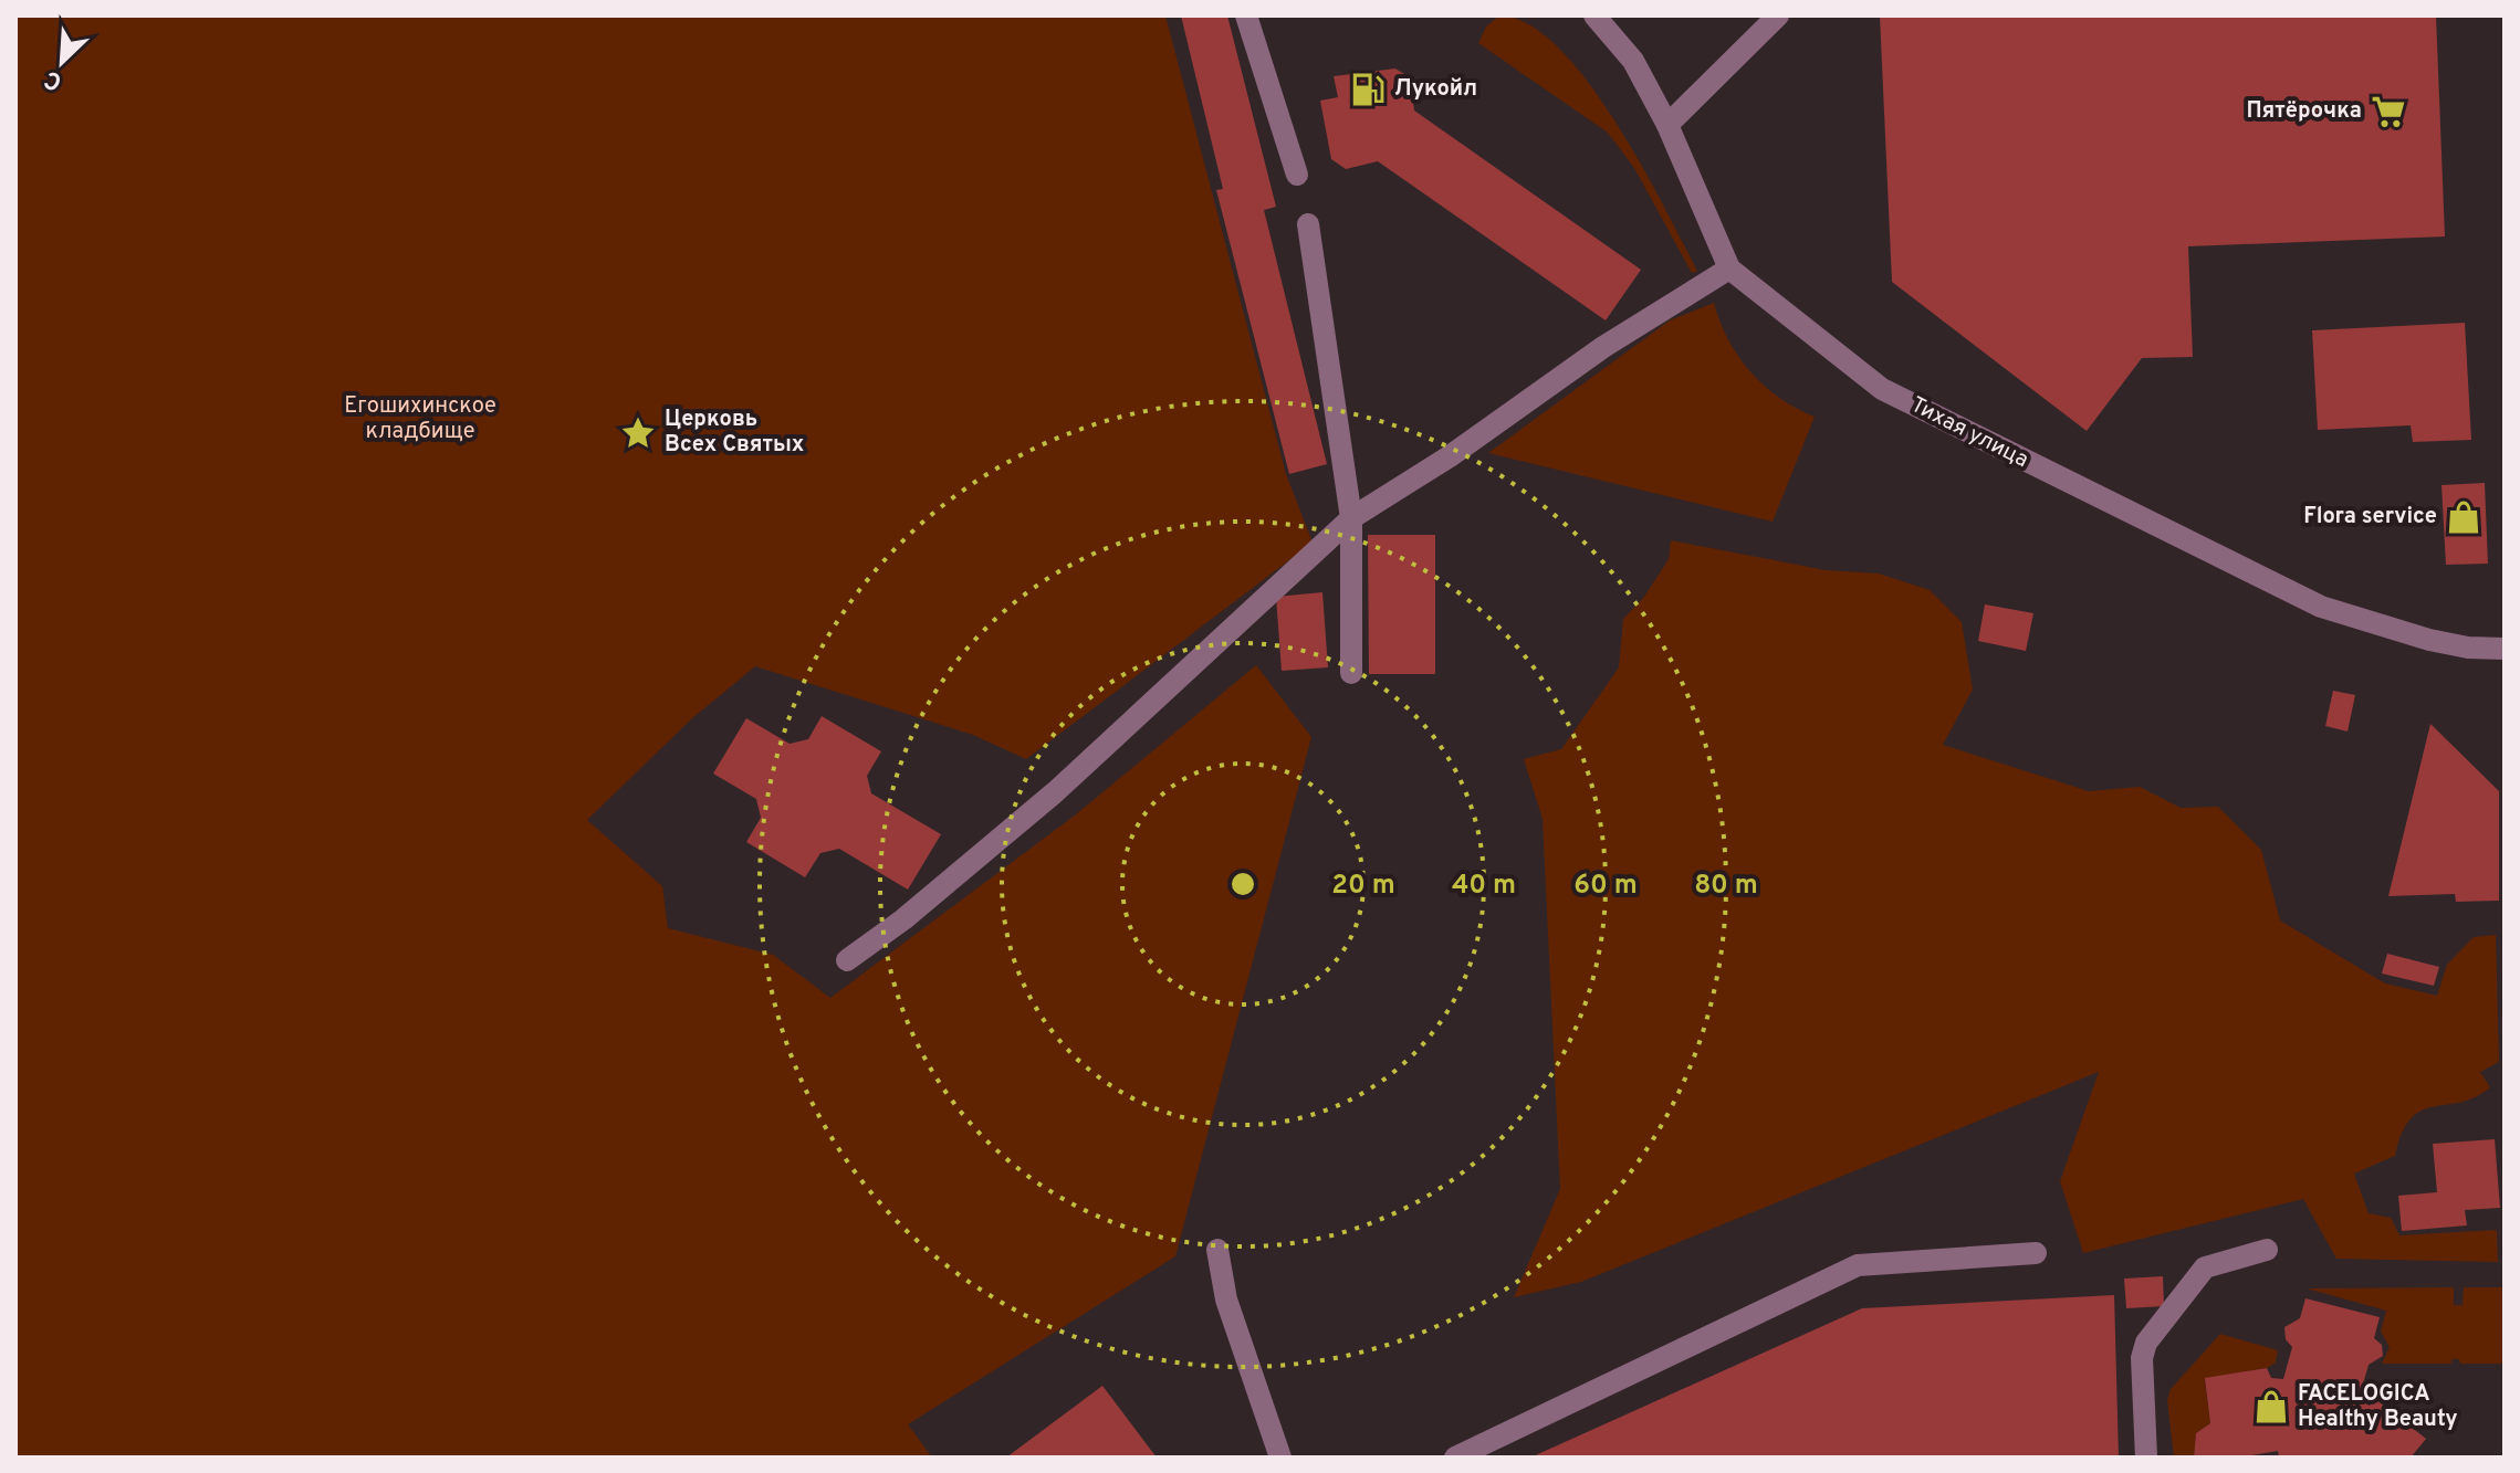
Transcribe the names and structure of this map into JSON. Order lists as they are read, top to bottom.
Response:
{
  "streets": {
    "street": ["Тихая улица"]
  },
  "parks": ["Егошихинское кладбище"],
  "places": {
    "fuel station": ["Лукойл"],
    "supermarket": ["Пятёрочка"],
    "place": ["Церковь Всех Святых"],
    "shop": ["Flora service", "FACELOGICA Healthy Beauty"]
  },
  "north": "bottom left",
  "rings": [
    "20 m",
    "40 m",
    "60 m",
    "80 m"
  ]
}
